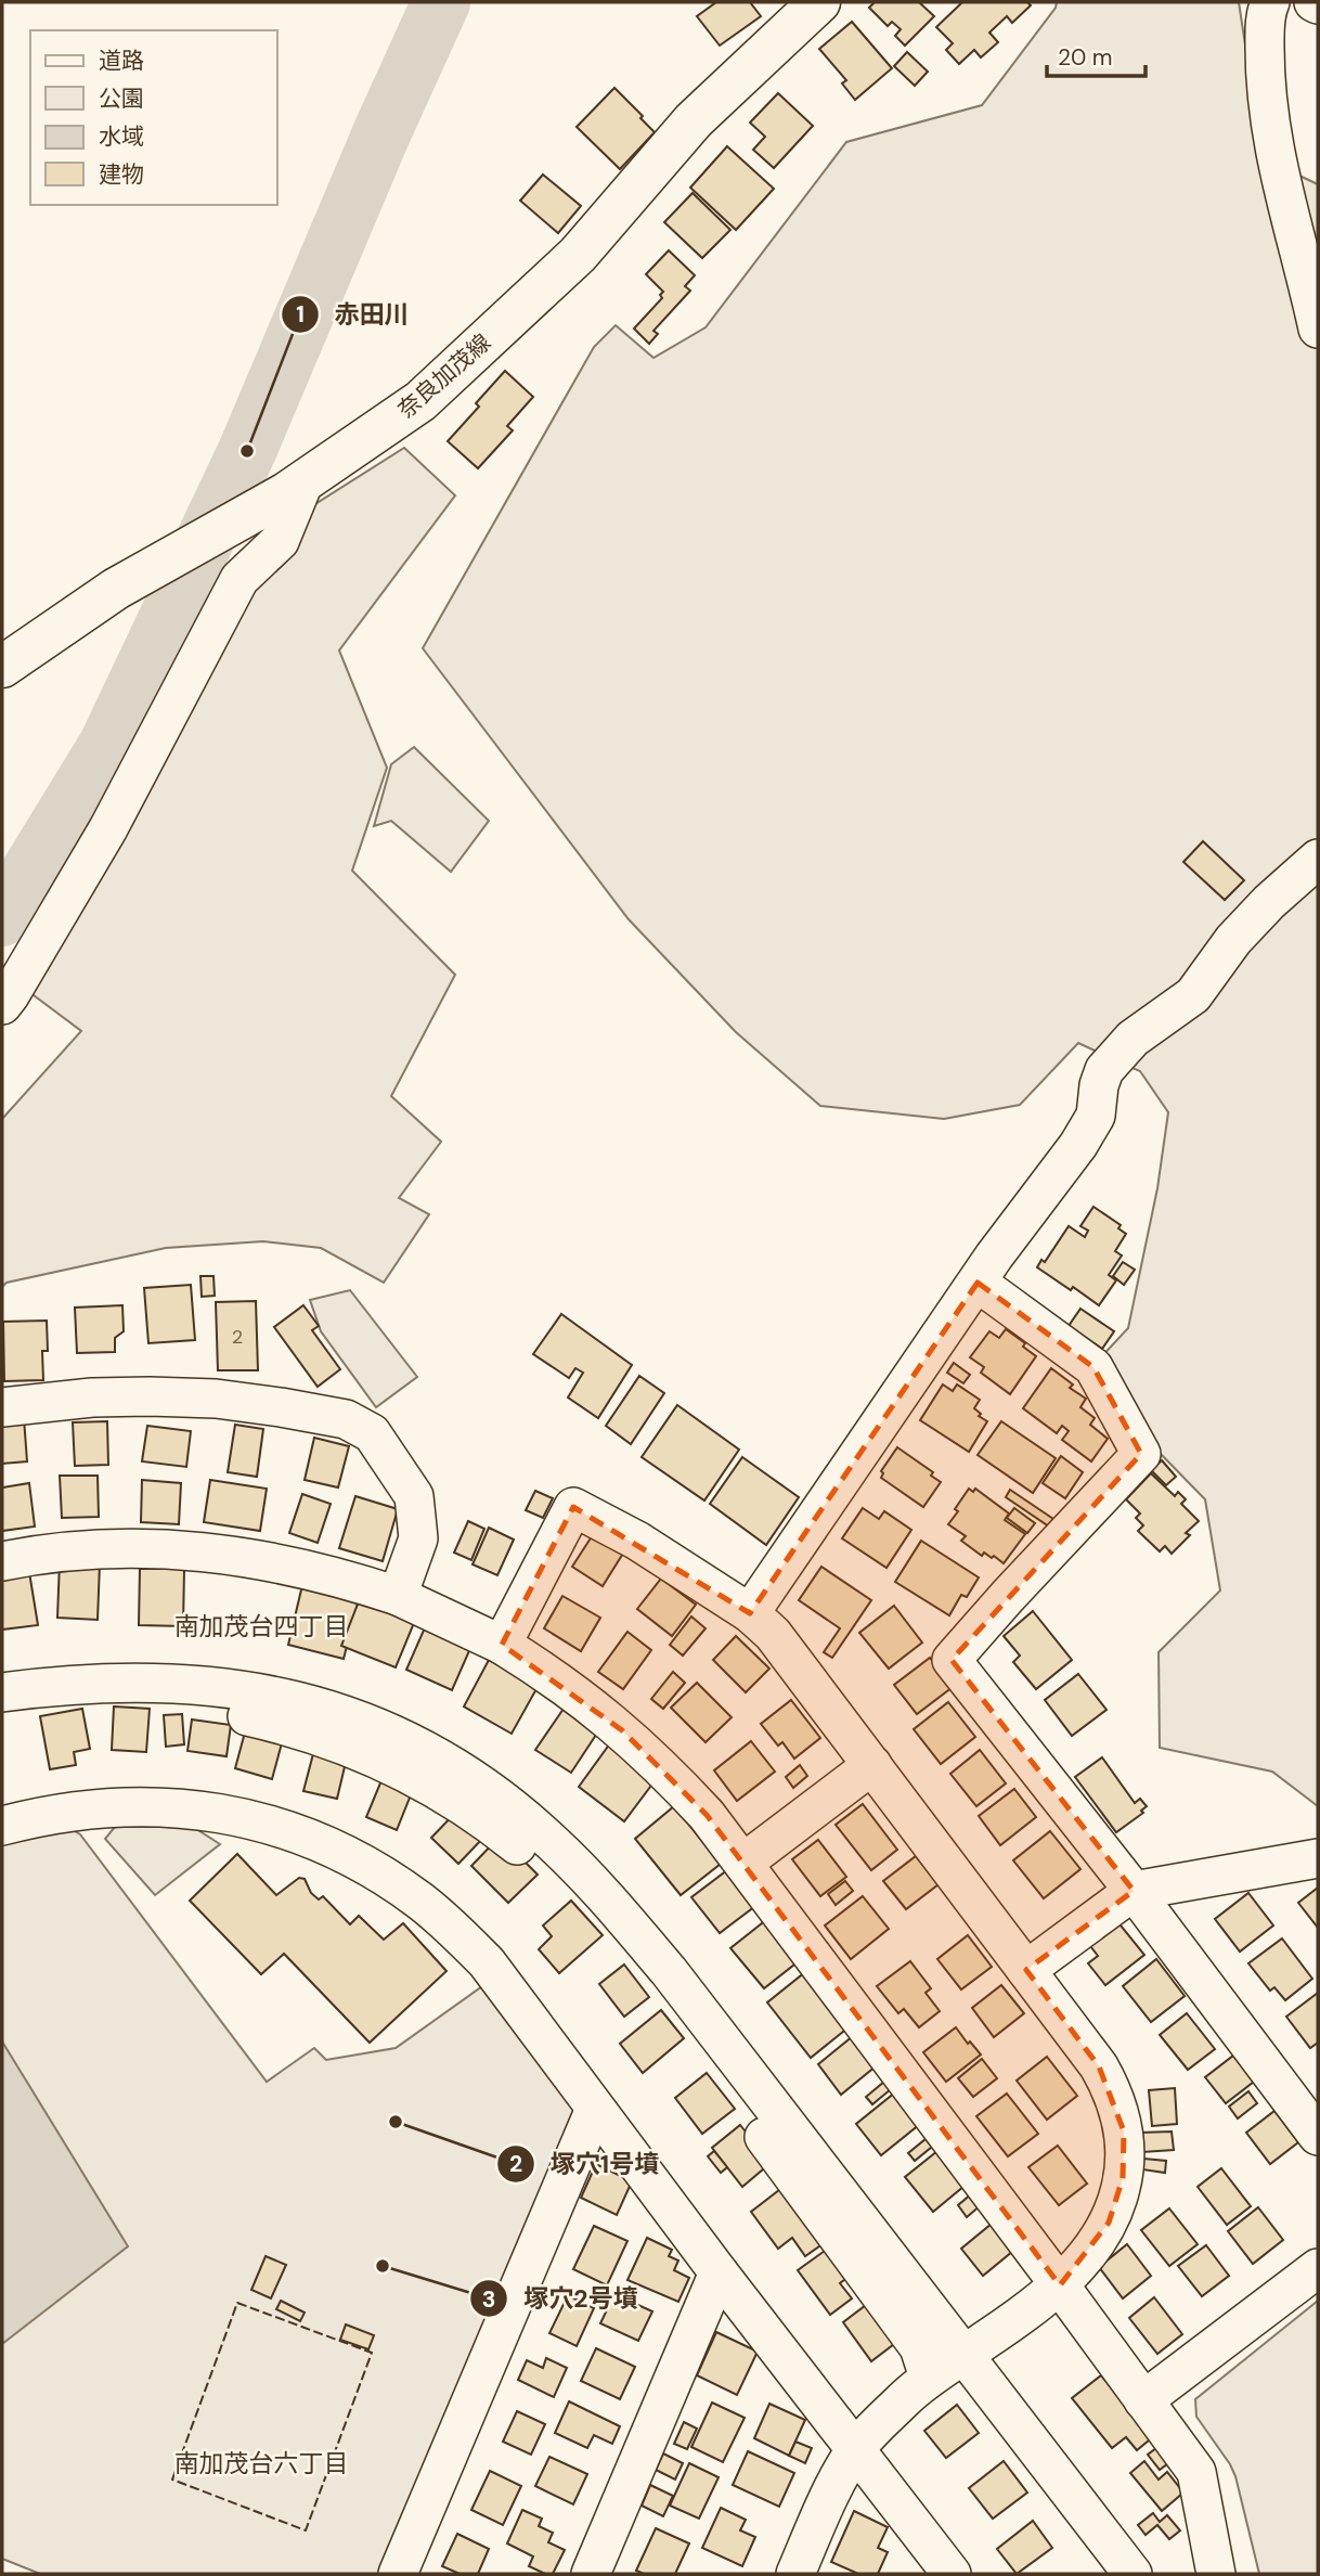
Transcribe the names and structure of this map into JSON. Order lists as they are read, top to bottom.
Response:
{
  "streets": {
    "main road": ["奈良加茂線"]
  },
  "districts": ["南加茂台四丁目", "南加茂台六丁目"],
  "places": ["赤田川", "塚穴1号墳", "塚穴2号墳"],
  "house_numbers": ["2"],
  "legend": [
    "道路",
    "公園",
    "水域",
    "建物"
  ],
  "scale_bar": "20 m"
}
